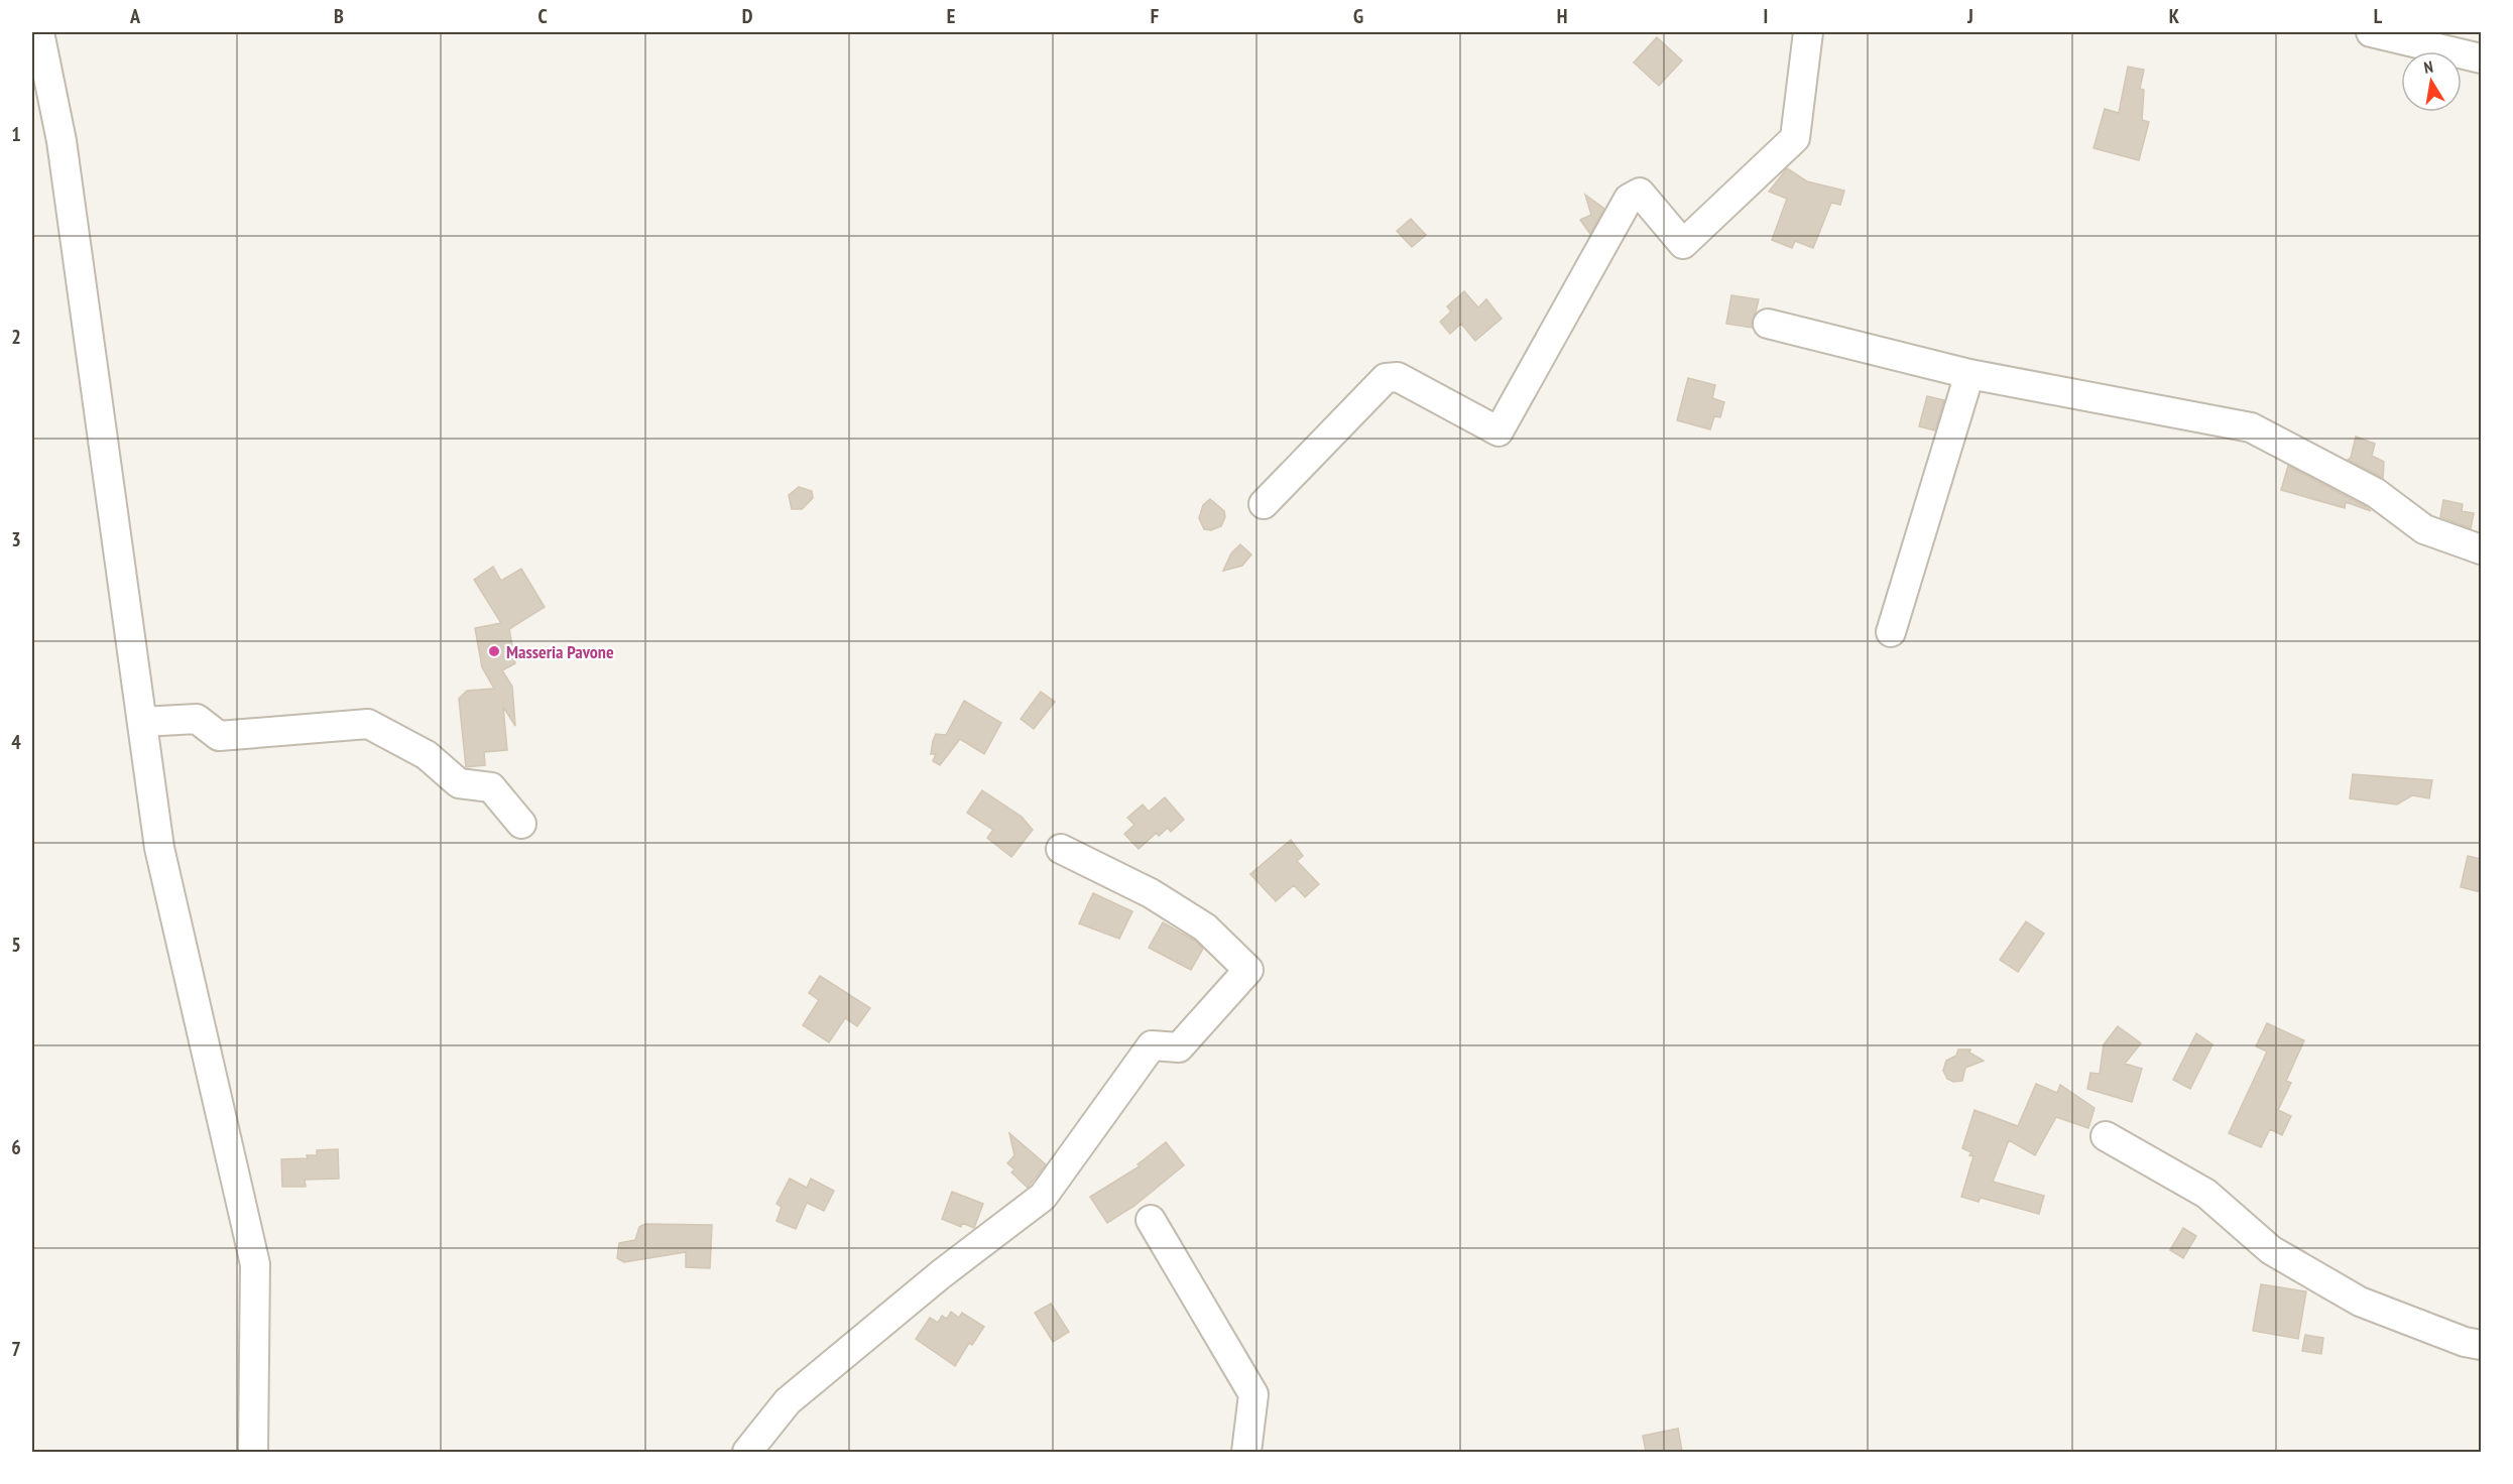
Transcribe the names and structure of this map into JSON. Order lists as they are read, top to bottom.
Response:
{
  "places": ["Masseria Pavone"],
  "north": "top",
  "grid": {
    "columns": [
      "A",
      "B",
      "C",
      "D",
      "E",
      "F",
      "G",
      "H",
      "I",
      "J",
      "K",
      "L"
    ],
    "rows": [
      "1",
      "2",
      "3",
      "4",
      "5",
      "6",
      "7"
    ]
  }
}
